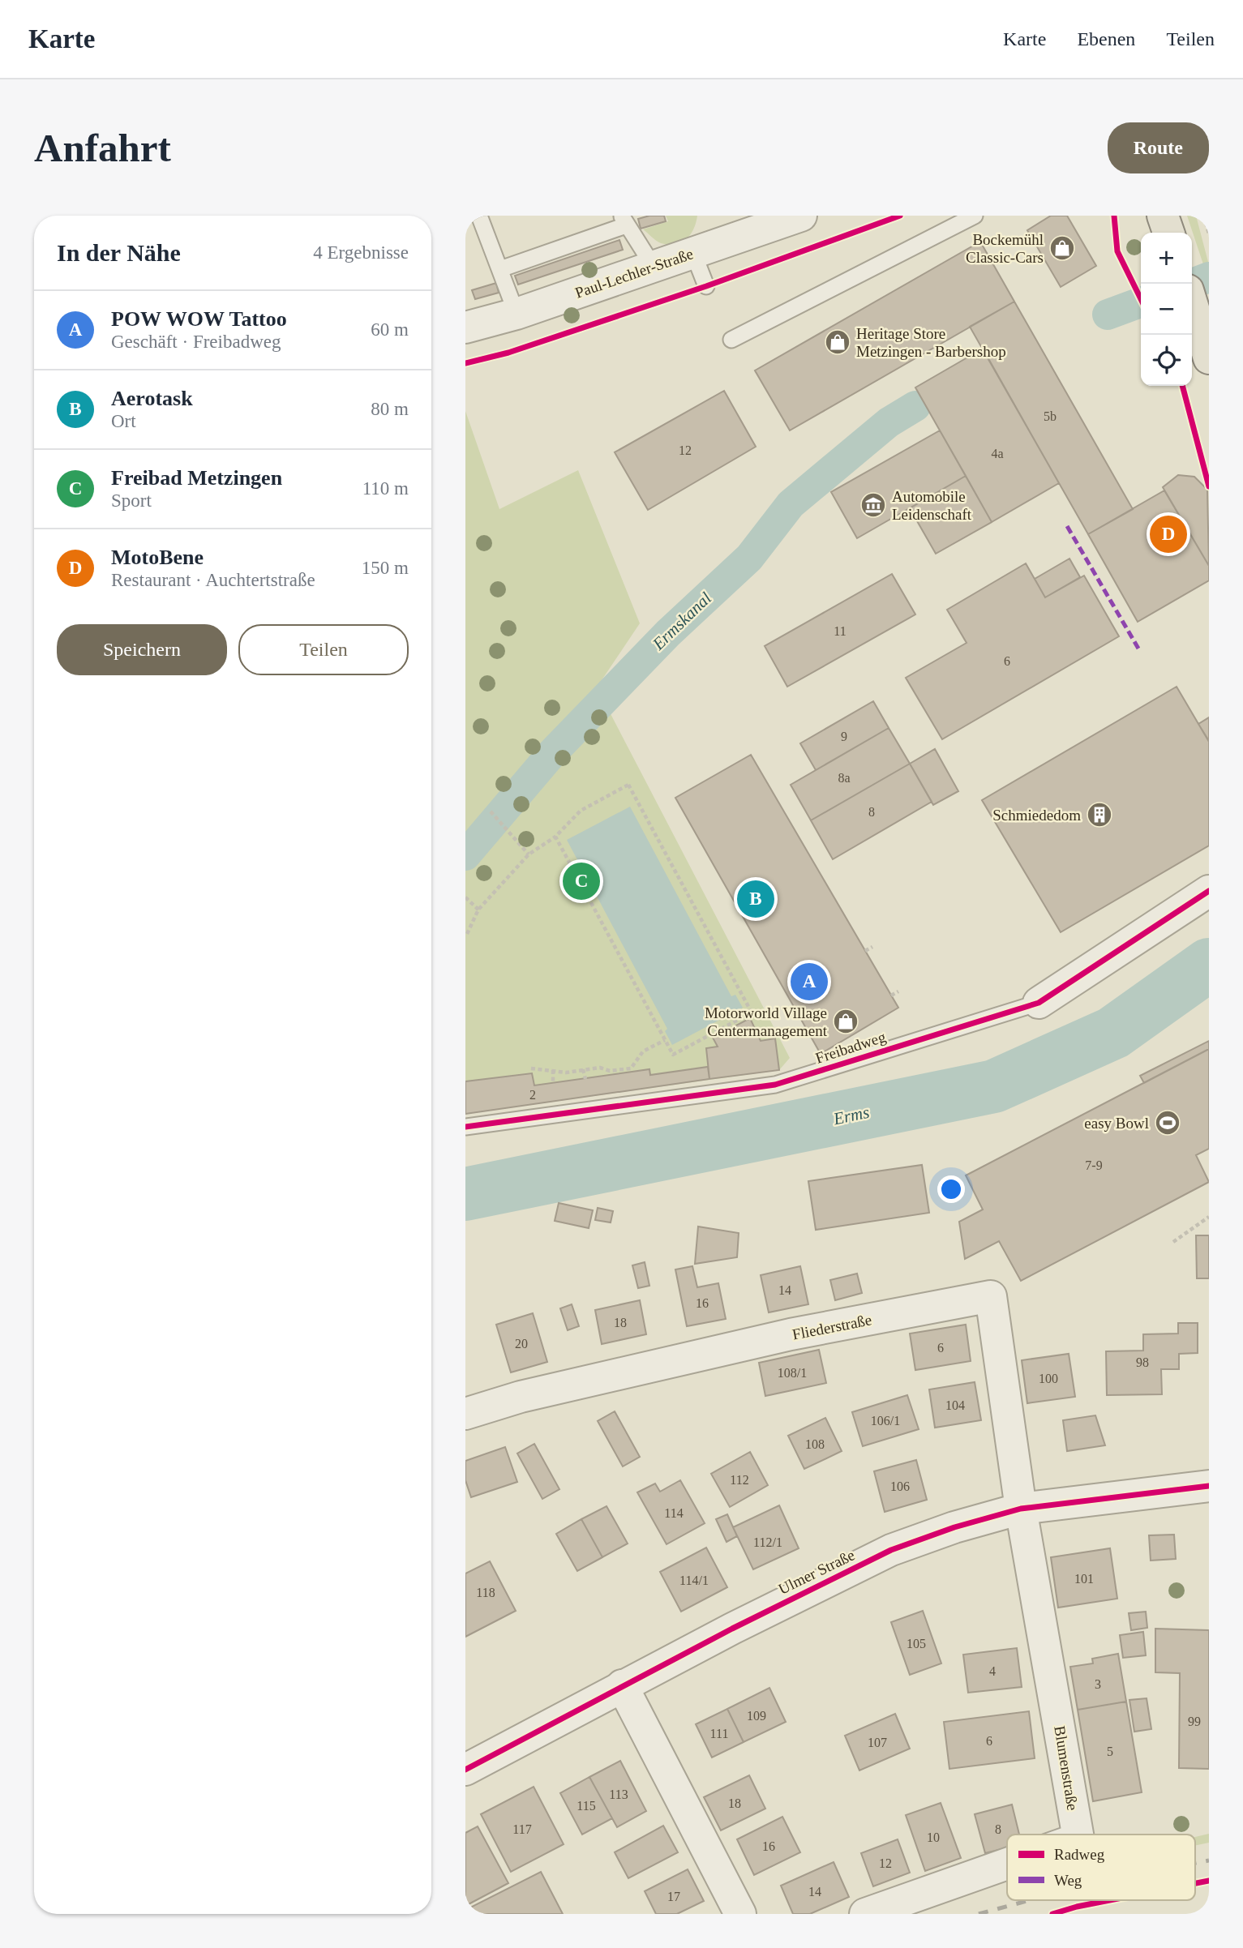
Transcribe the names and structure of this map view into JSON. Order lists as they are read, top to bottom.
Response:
{
  "streets": {
    "street": [
      "Paul-Lechler-Straße",
      "Freibadweg",
      "Fliederstraße",
      "Ulmer Straße",
      "Blumenstraße"
    ]
  },
  "crossings": [
    ["Fliederstraße", "Ulmer Straße"],
    ["Fliederstraße", "Blumenstraße"],
    ["Ulmer Straße", "Blumenstraße"]
  ],
  "water": ["Ermskanal", "Erms"],
  "places": {
    "shop": ["Bockemühl Classic-Cars", "Heritage Store Metzingen - Barbershop", "Motorworld Village Centermanagement"],
    "museum": ["Automobile Leidenschaft"],
    "building": ["Schmiededom"],
    "sports": ["easy Bowl"]
  },
  "house_numbers": [
    "5b",
    "12",
    "4a",
    "11",
    "6",
    "9",
    "8a",
    "8",
    "2",
    "7-9",
    "14",
    "16",
    "18",
    "20",
    "6",
    "98",
    "108/1",
    "100",
    "104",
    "106/1",
    "108",
    "112",
    "106",
    "114",
    "112/1",
    "101",
    "114/1",
    "118",
    "105",
    "4",
    "3",
    "109",
    "99",
    "111",
    "6",
    "107",
    "5",
    "113",
    "18",
    "115",
    "117",
    "8",
    "10",
    "16",
    "12",
    "14",
    "17"
  ],
  "legend": ["Radweg", "Weg"],
  "page": {
    "header": "Karte",
    "nav": ["Karte", "Ebenen", "Teilen"],
    "buttons": [
      "Route",
      ["Speichern", "Teilen"]
    ],
    "title": "Anfahrt",
    "heading": ["In der Nähe", "4 Ergebnisse"],
    "map_buttons": ["+", "−"],
    "list": [
      {
        "mark": "A",
        "name": "POW WOW Tattoo",
        "note": "Geschäft · Freibadweg",
        "value": "60 m"
      },
      {
        "mark": "B",
        "name": "Aerotask",
        "note": "Ort",
        "value": "80 m"
      },
      {
        "mark": "C",
        "name": "Freibad Metzingen",
        "note": "Sport",
        "value": "110 m"
      },
      {
        "mark": "D",
        "name": "MotoBene",
        "note": "Restaurant · Auchtertstraße",
        "value": "150 m"
      }
    ],
    "pins": [
      "D",
      "C",
      "B",
      "A"
    ]
  }
}
